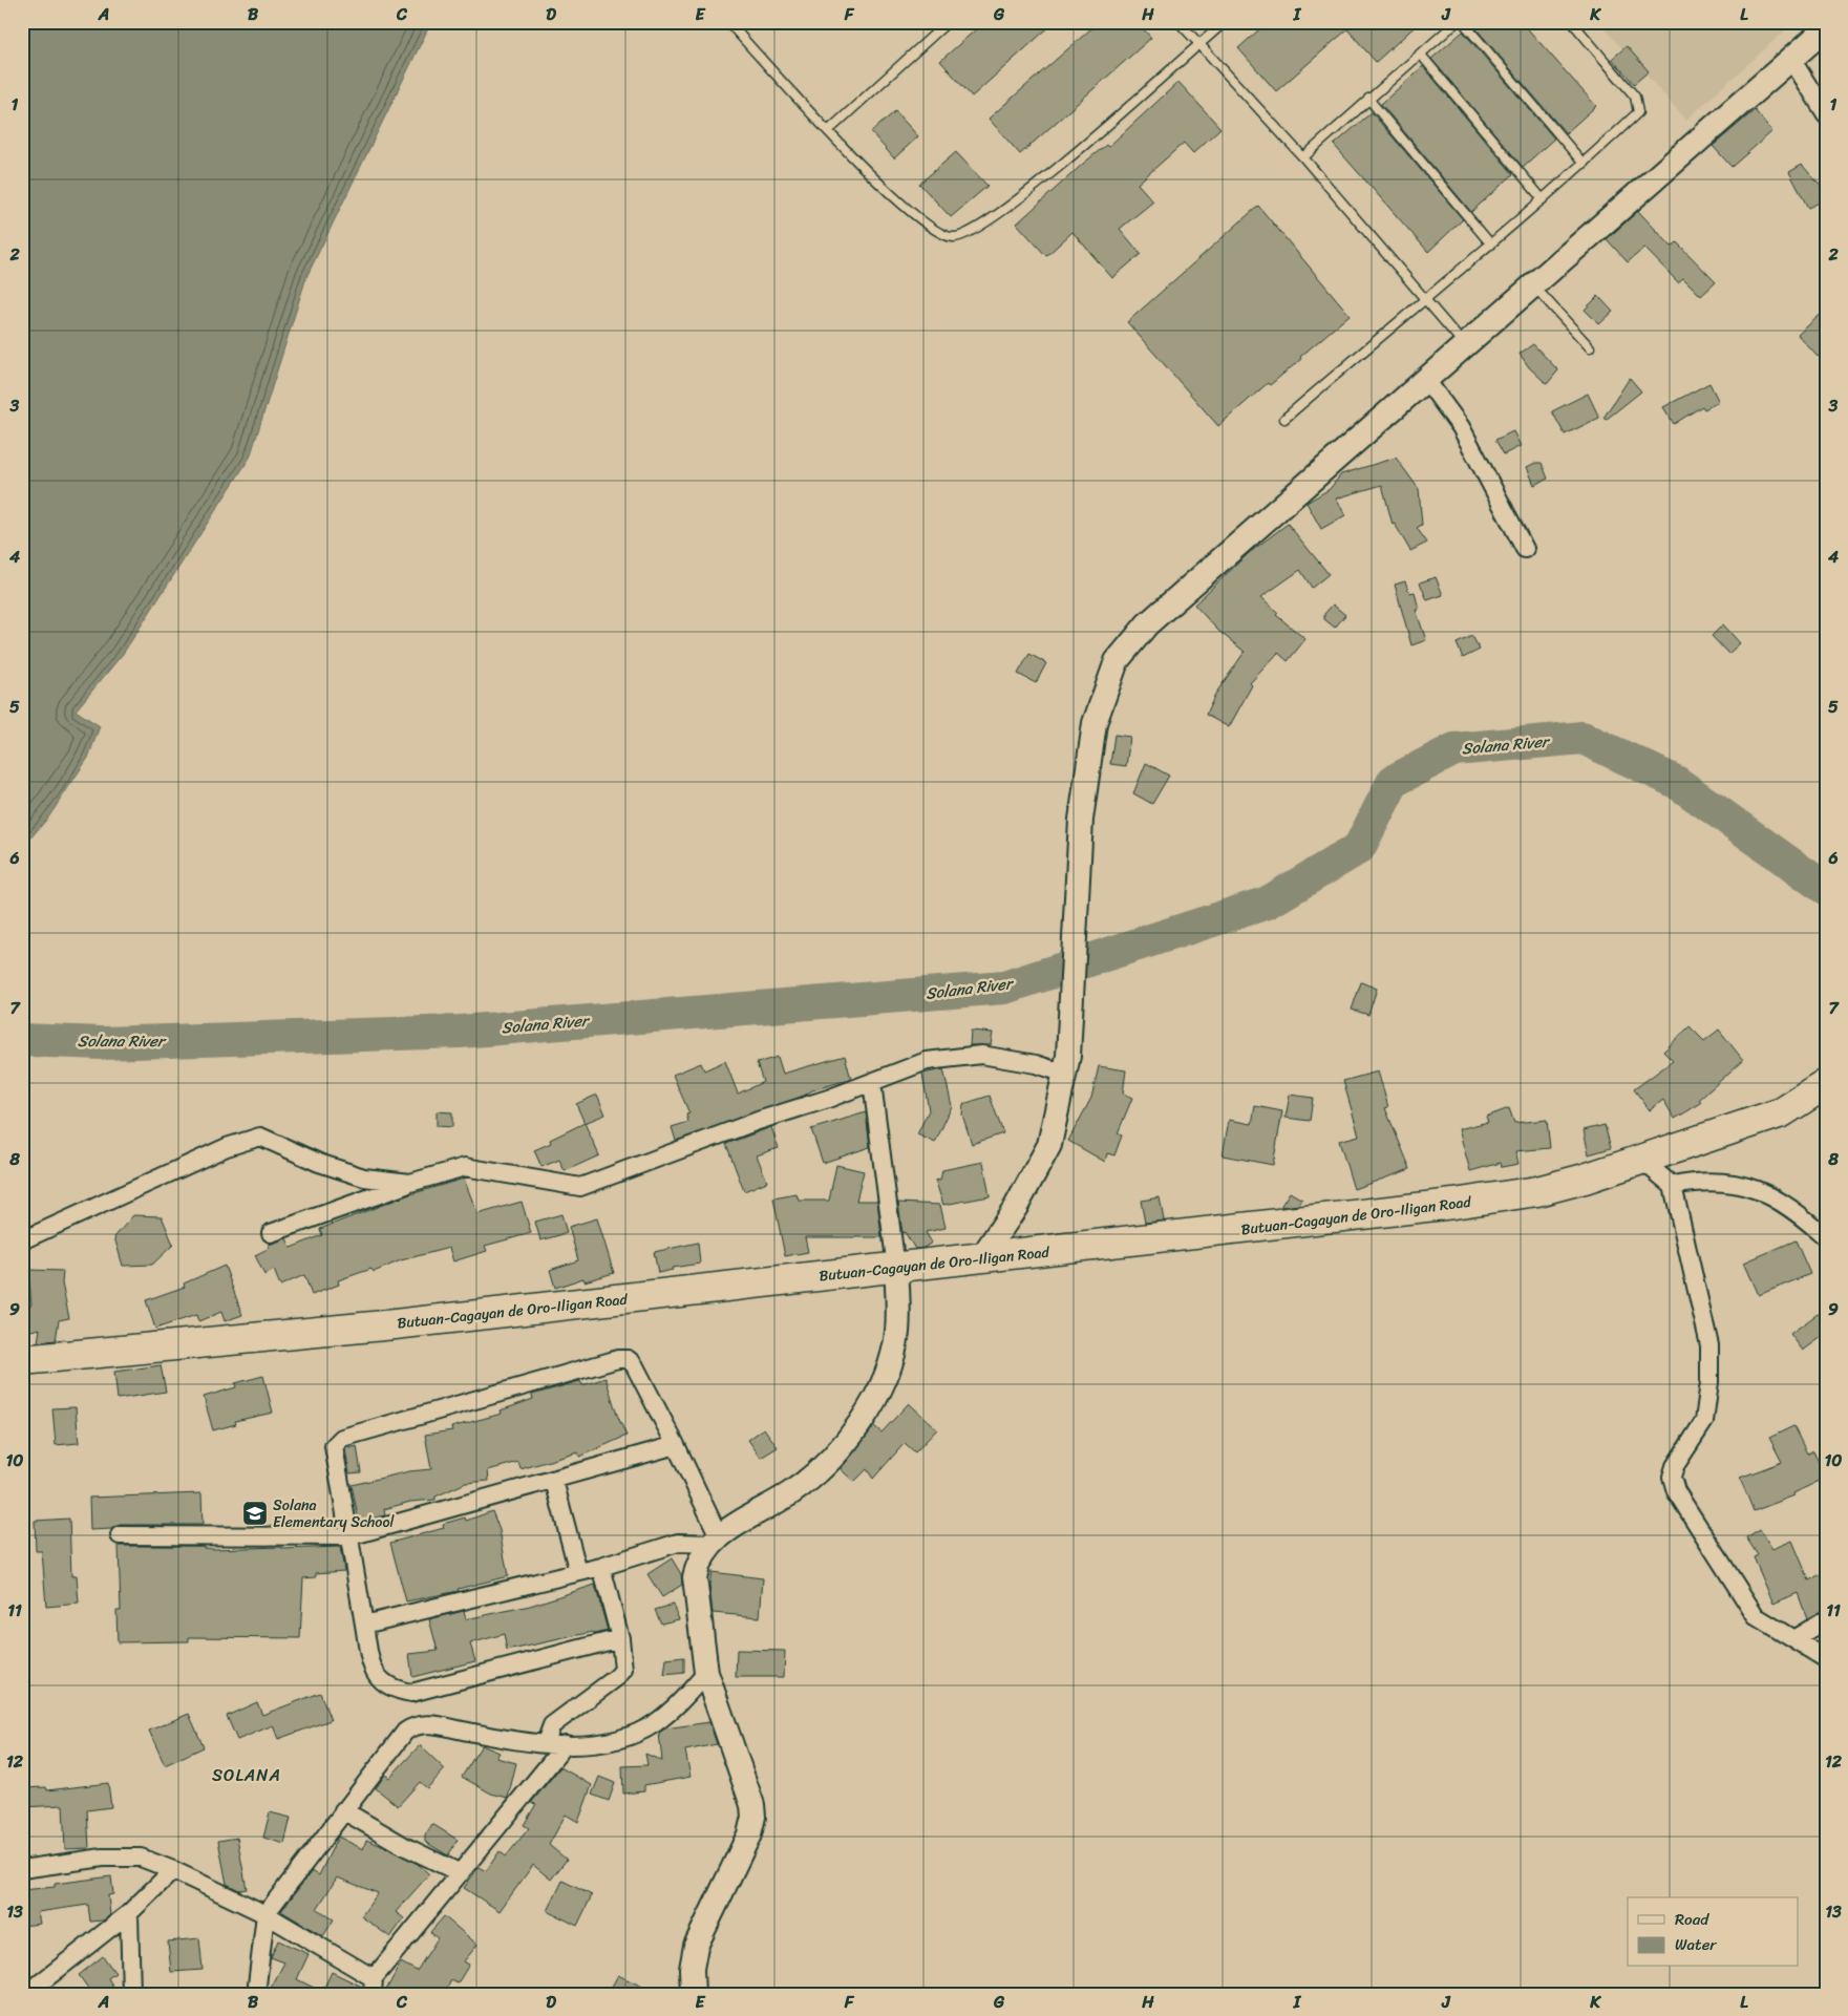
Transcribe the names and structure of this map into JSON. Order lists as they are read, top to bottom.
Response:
{
  "streets": {
    "highway": ["Butuan-Cagayan de Oro-Iligan Road"]
  },
  "districts": ["SOLANA"],
  "water": ["Solana River"],
  "places": {
    "school or university": ["Solana Elementary School"]
  },
  "legend": ["Road", "Water"],
  "grid": {
    "columns": [
      "A",
      "B",
      "C",
      "D",
      "E",
      "F",
      "G",
      "H",
      "I",
      "J",
      "K",
      "L"
    ],
    "rows": [
      "1",
      "2",
      "3",
      "4",
      "5",
      "6",
      "7",
      "8",
      "9",
      "10",
      "11",
      "12",
      "13"
    ]
  }
}
